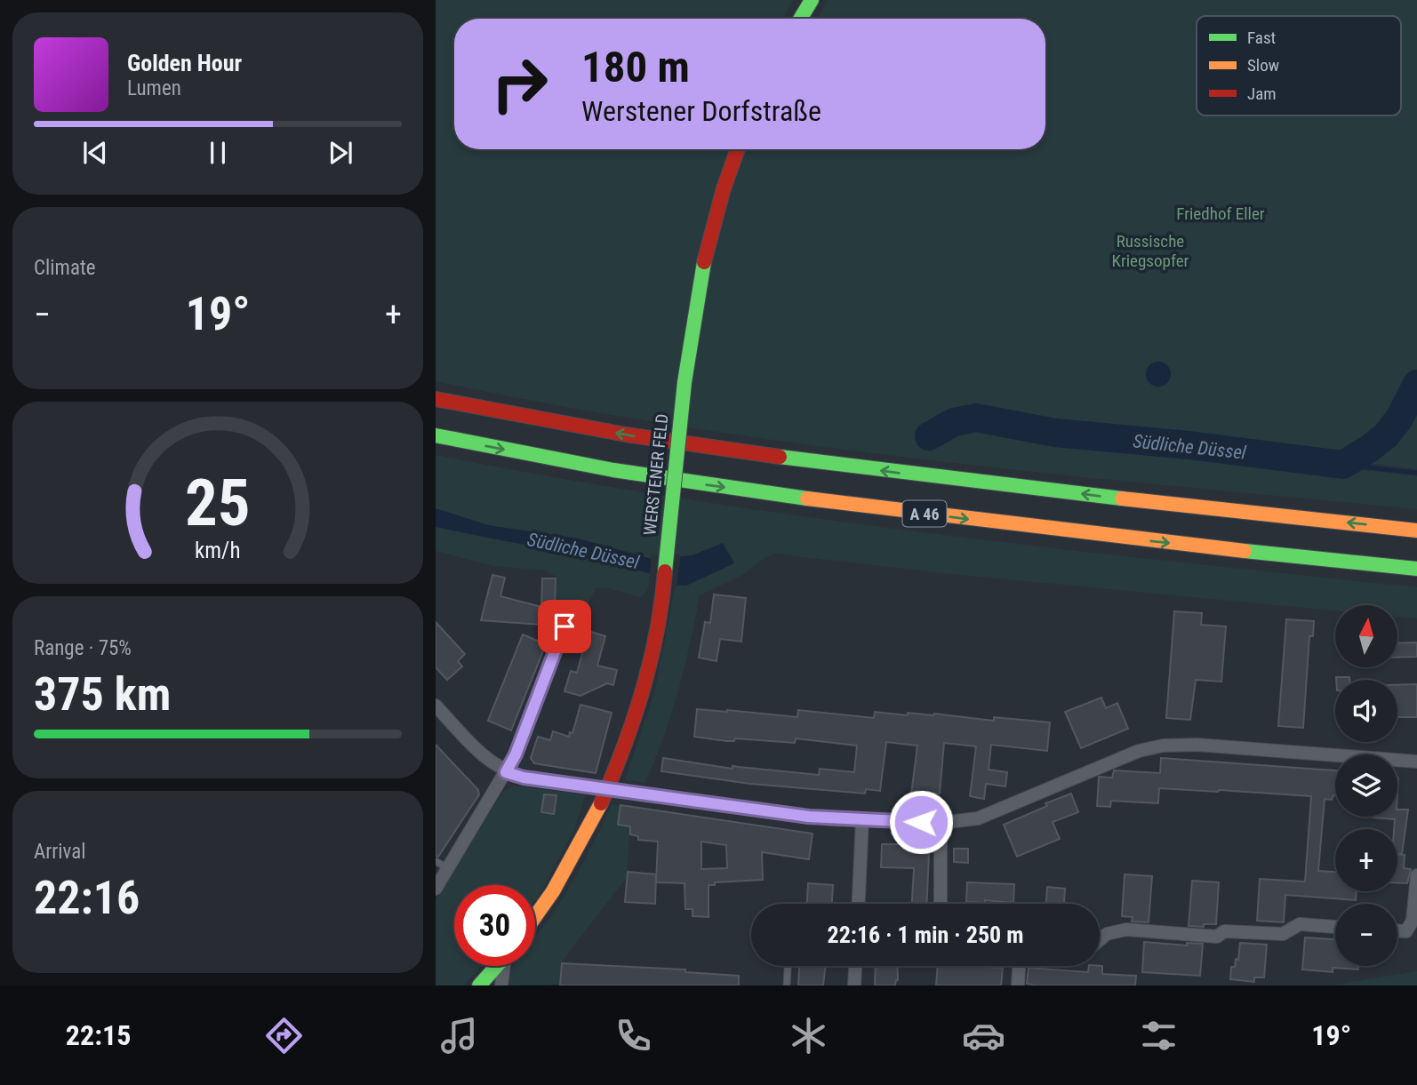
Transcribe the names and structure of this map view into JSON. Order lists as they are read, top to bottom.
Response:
{
  "streets": {
    "main road": ["WERSTENER FELD", "A 46"]
  },
  "water": ["Südliche Düssel"],
  "parks": ["Friedhof Eller", "Russische Kriegsopfer"],
  "legend": ["Fast", "Slow", "Jam"],
  "north": "top",
  "page": {
    "turn": ["180 m", "Werstener Dorfstraße"],
    "song": ["Golden Hour", "Lumen"],
    "tile": [
      "Climate",
      ["Range · 75%", "375 km"],
      ["Arrival", "22:16"]
    ],
    "heat": ["−", "19°", "+"],
    "map_buttons": ["+", "−"],
    "limit": "30",
    "trip": "22:16 · 1 min · 250 m",
    "tabs": ["22:15", "19°"],
    "gauge": ["25", "km/h"]
  }
}
